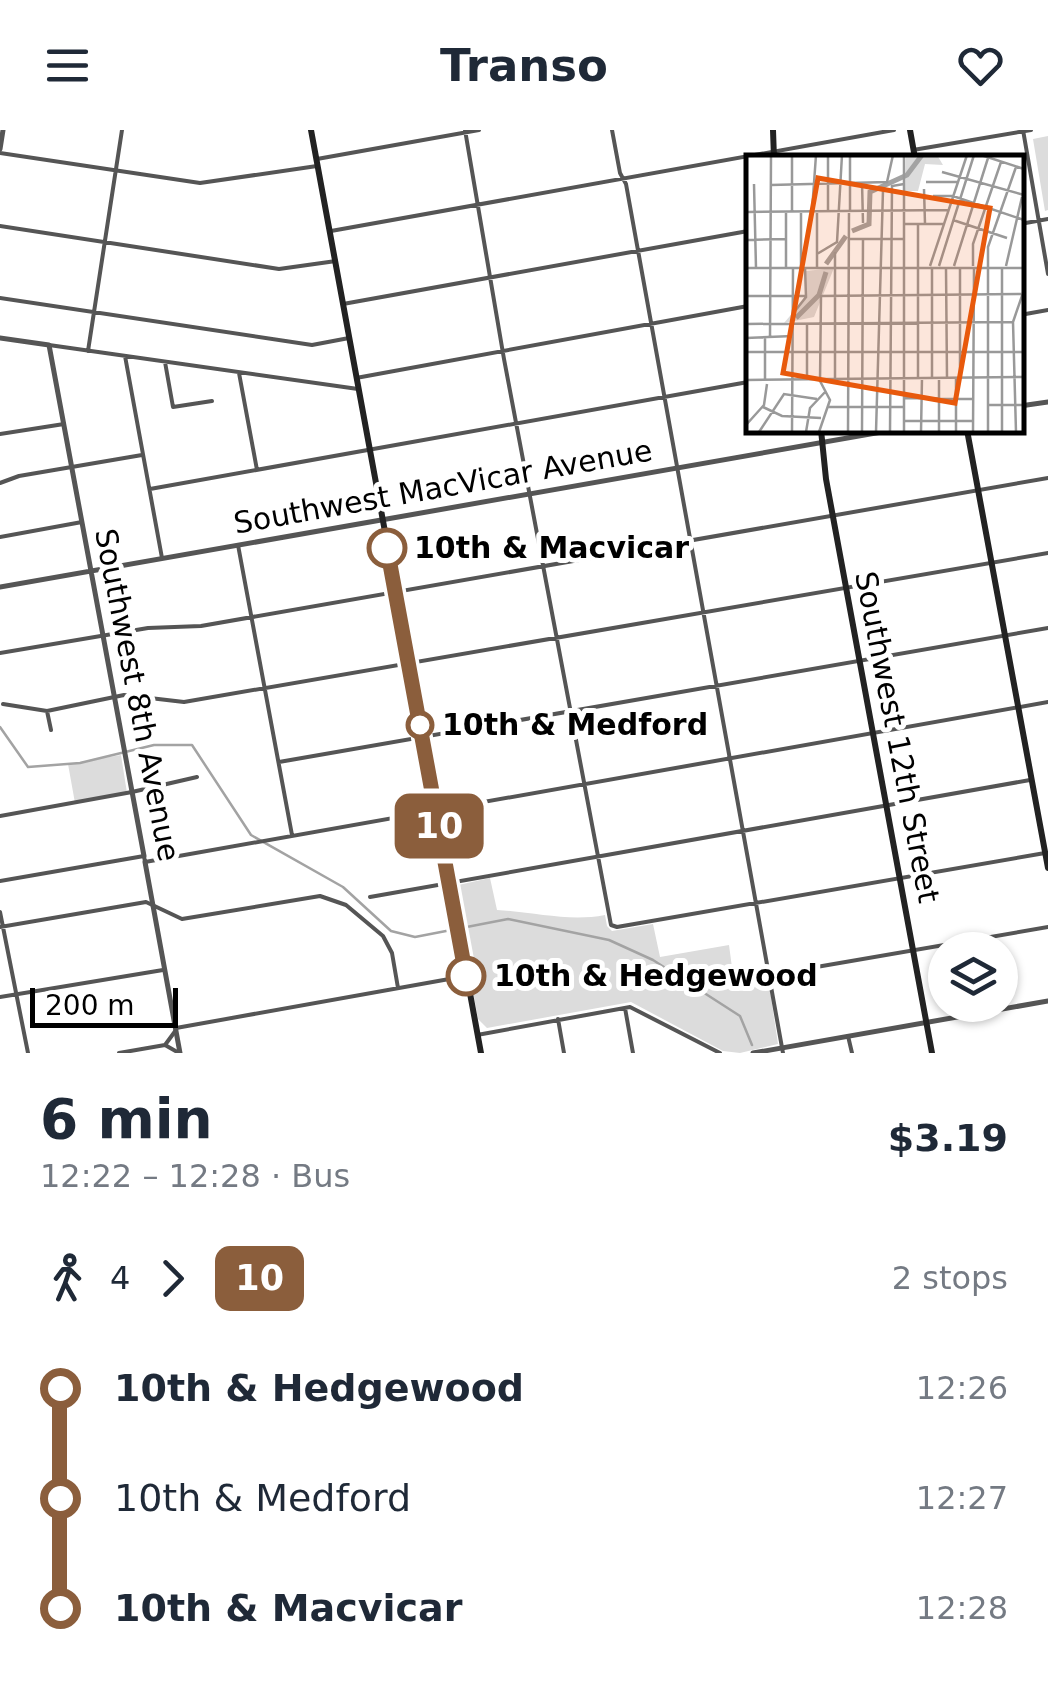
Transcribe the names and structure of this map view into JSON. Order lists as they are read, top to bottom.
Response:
{
  "streets": {
    "main road": ["Southwest 12th Street"],
    "street": ["Southwest MacVicar Avenue", "Southwest 8th Avenue"]
  },
  "crossings": [
    ["Southwest MacVicar Avenue", "Southwest 8th Avenue"],
    ["Southwest MacVicar Avenue", "Southwest 12th Street"]
  ],
  "places": ["10th & Macvicar", "10th & Medford", "10th & Hedgewood"],
  "lines": ["bus line 10"],
  "scale_bar": "200 m",
  "page": {
    "header": "Transo",
    "on_map": "10",
    "scale": "200 m",
    "heading": ["6 min", "12:22 – 12:28 · Bus", "$3.19"],
    "legs": ["4", "10", "2 stops"],
    "list": [
      {
        "name": "10th & Hedgewood",
        "value": "12:26"
      },
      {
        "name": "10th & Medford",
        "value": "12:27"
      },
      {
        "name": "10th & Macvicar",
        "value": "12:28"
      }
    ]
  }
}
